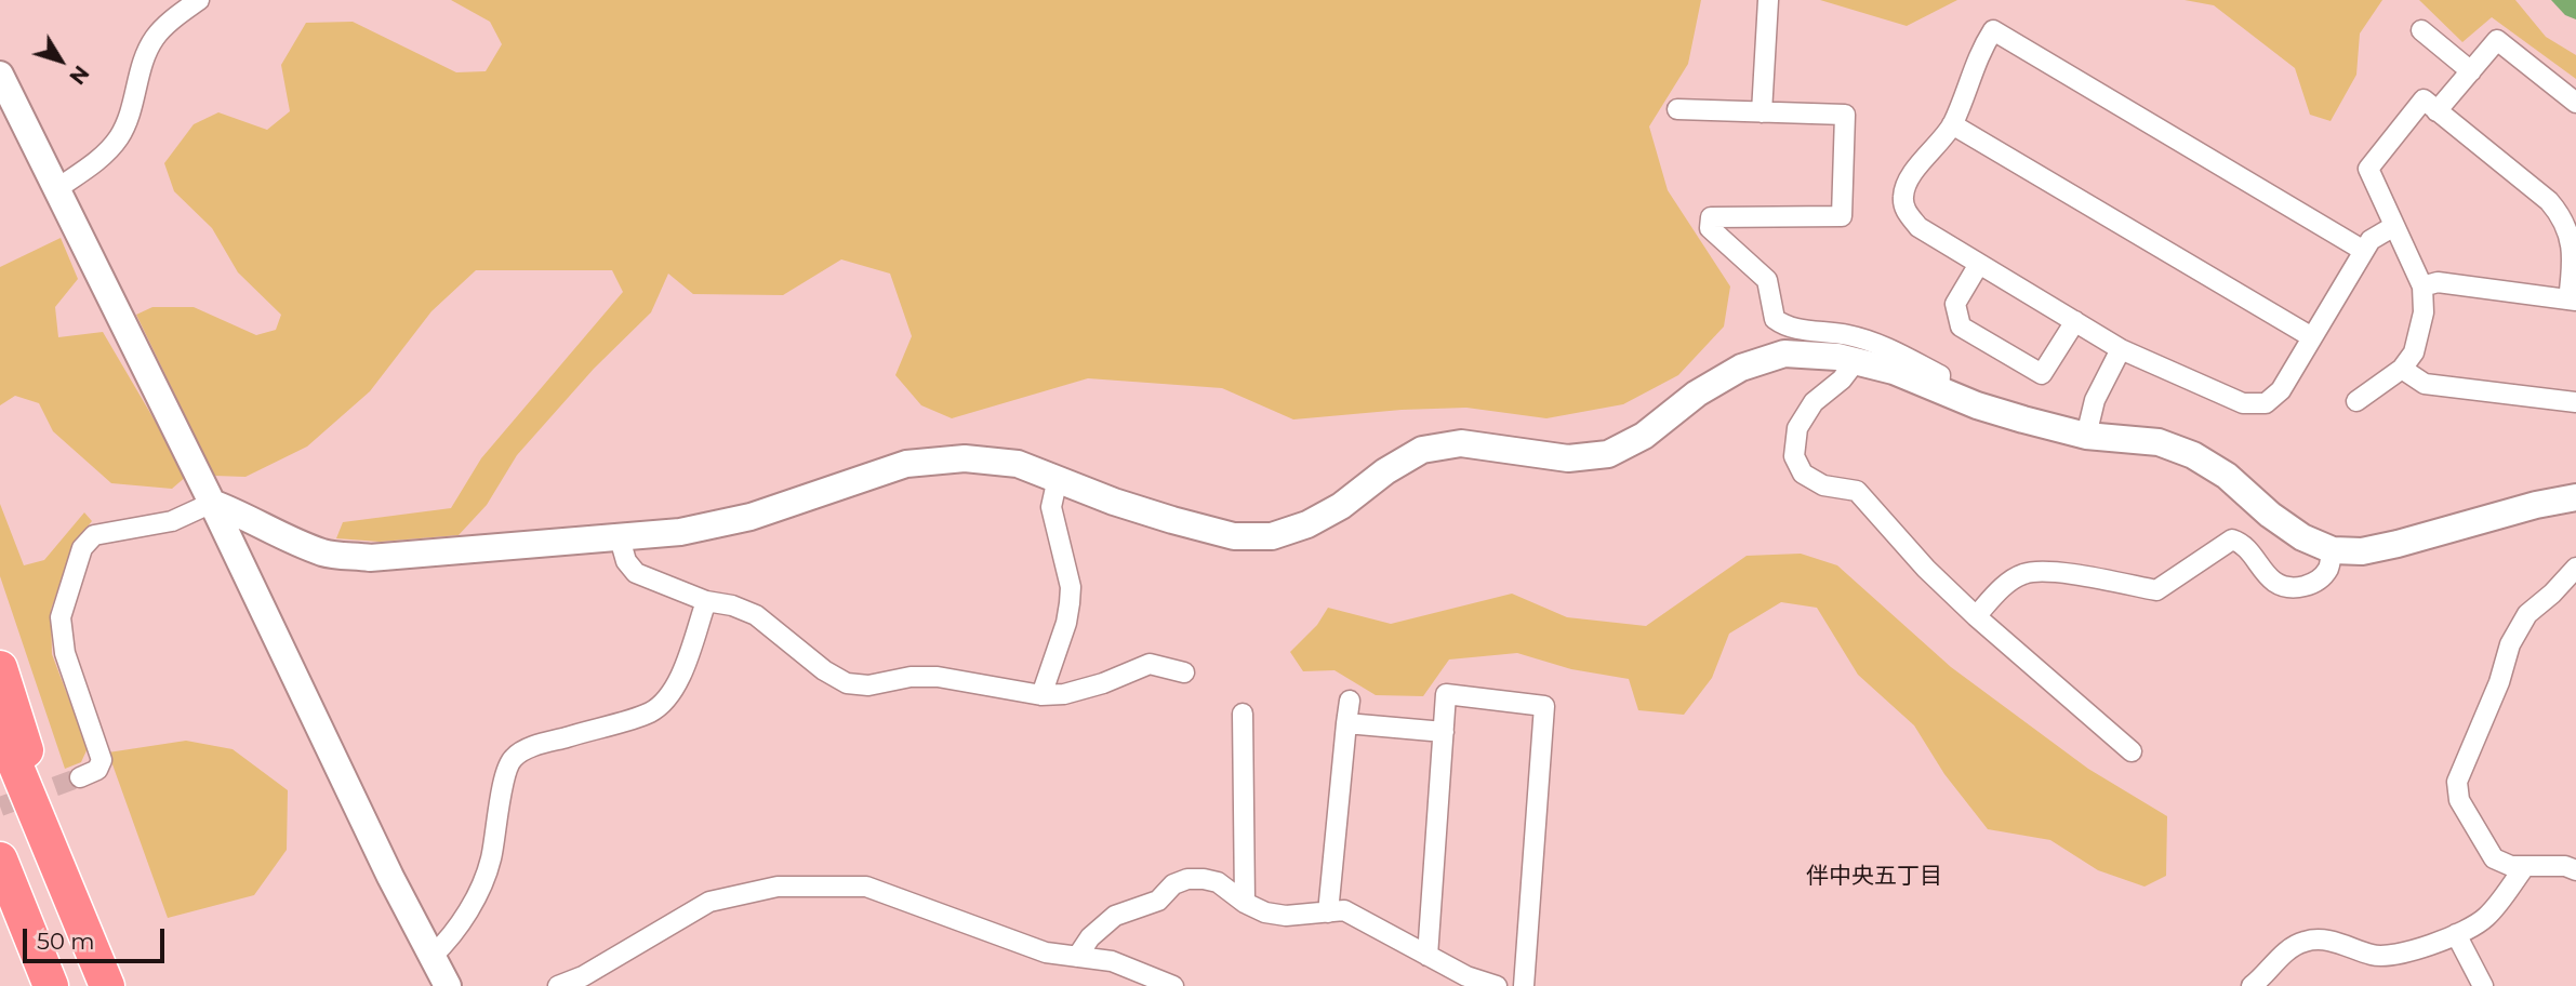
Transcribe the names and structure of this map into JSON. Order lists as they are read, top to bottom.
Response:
{
  "districts": ["伴中央五丁目"],
  "scale_bar": "50 m",
  "north": "bottom right"
}
